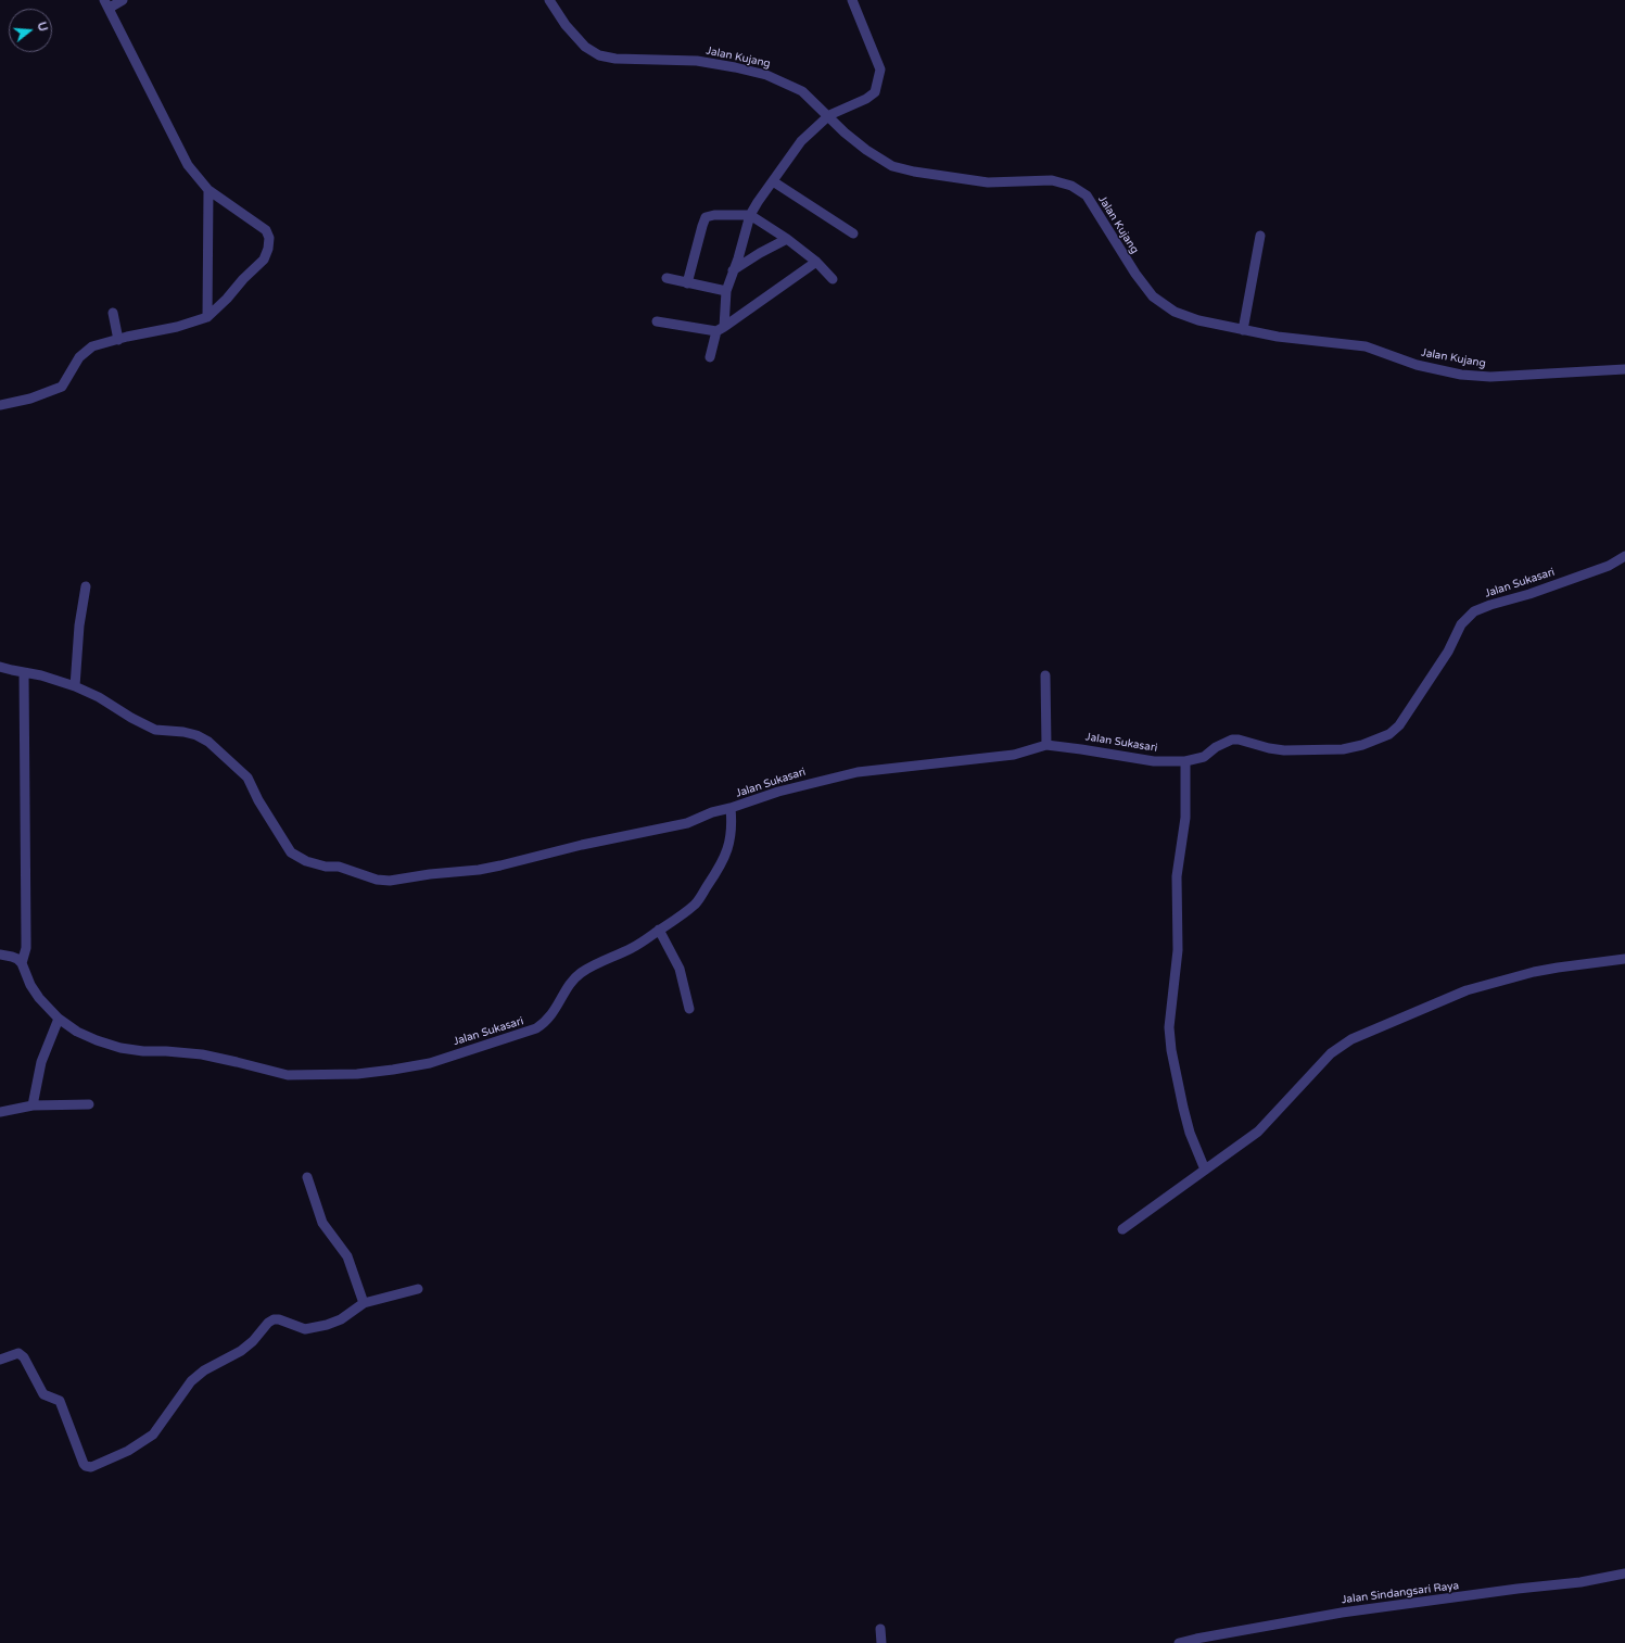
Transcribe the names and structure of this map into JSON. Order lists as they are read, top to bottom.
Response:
{
  "streets": {
    "street": ["Jalan Kujang", "Jalan Sukasari", "Jalan Sindangsari Raya"]
  },
  "north": "right"
}
